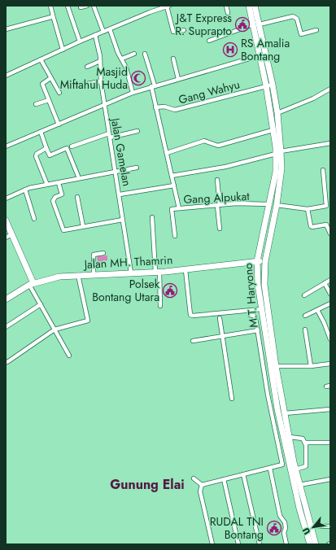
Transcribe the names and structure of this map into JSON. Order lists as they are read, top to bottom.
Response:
{
  "streets": {
    "main road": ["Jalan MH. Thamrin", "M.T. Haryono"],
    "street": ["Gang Wahyu", "Jalan Gamelan", "Gang Alpukat"]
  },
  "crossings": [
    ["Gang Wahyu", "M.T. Haryono"],
    ["Jalan Gamelan", "Jalan MH. Thamrin"],
    ["Gang Alpukat", "M.T. Haryono"],
    ["Jalan MH. Thamrin", "M.T. Haryono"]
  ],
  "districts": ["Gunung Elai"],
  "places": {
    "public building": ["J&T Express R. Suprapto", "Polsek Bontang Utara", "RUDAL TNI Bontang"],
    "hospital": ["RS Amalia Bontang"],
    "mosque": ["Masjid Miftahul Huda"]
  },
  "north": "bottom left"
}
